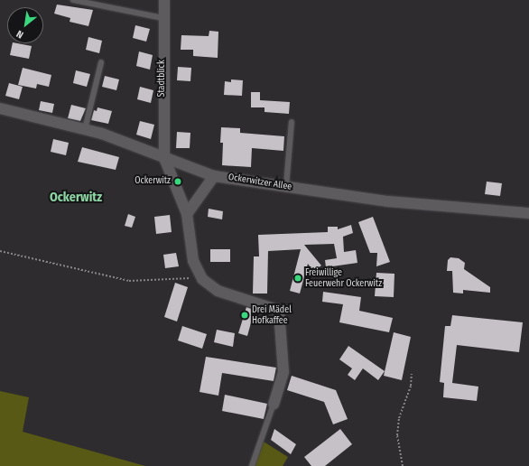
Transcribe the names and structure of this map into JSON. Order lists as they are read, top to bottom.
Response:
{
  "streets": {
    "street": ["Stadtblick", "Ockerwitzer Allee"]
  },
  "crossings": [
    ["Stadtblick", "Ockerwitzer Allee"]
  ],
  "districts": ["Ockerwitz"],
  "places": ["Ockerwitz", "Freiwillige Feuerwehr Ockerwitz", "Drei Mädel Hofkaffee"],
  "north": "bottom left"
}
